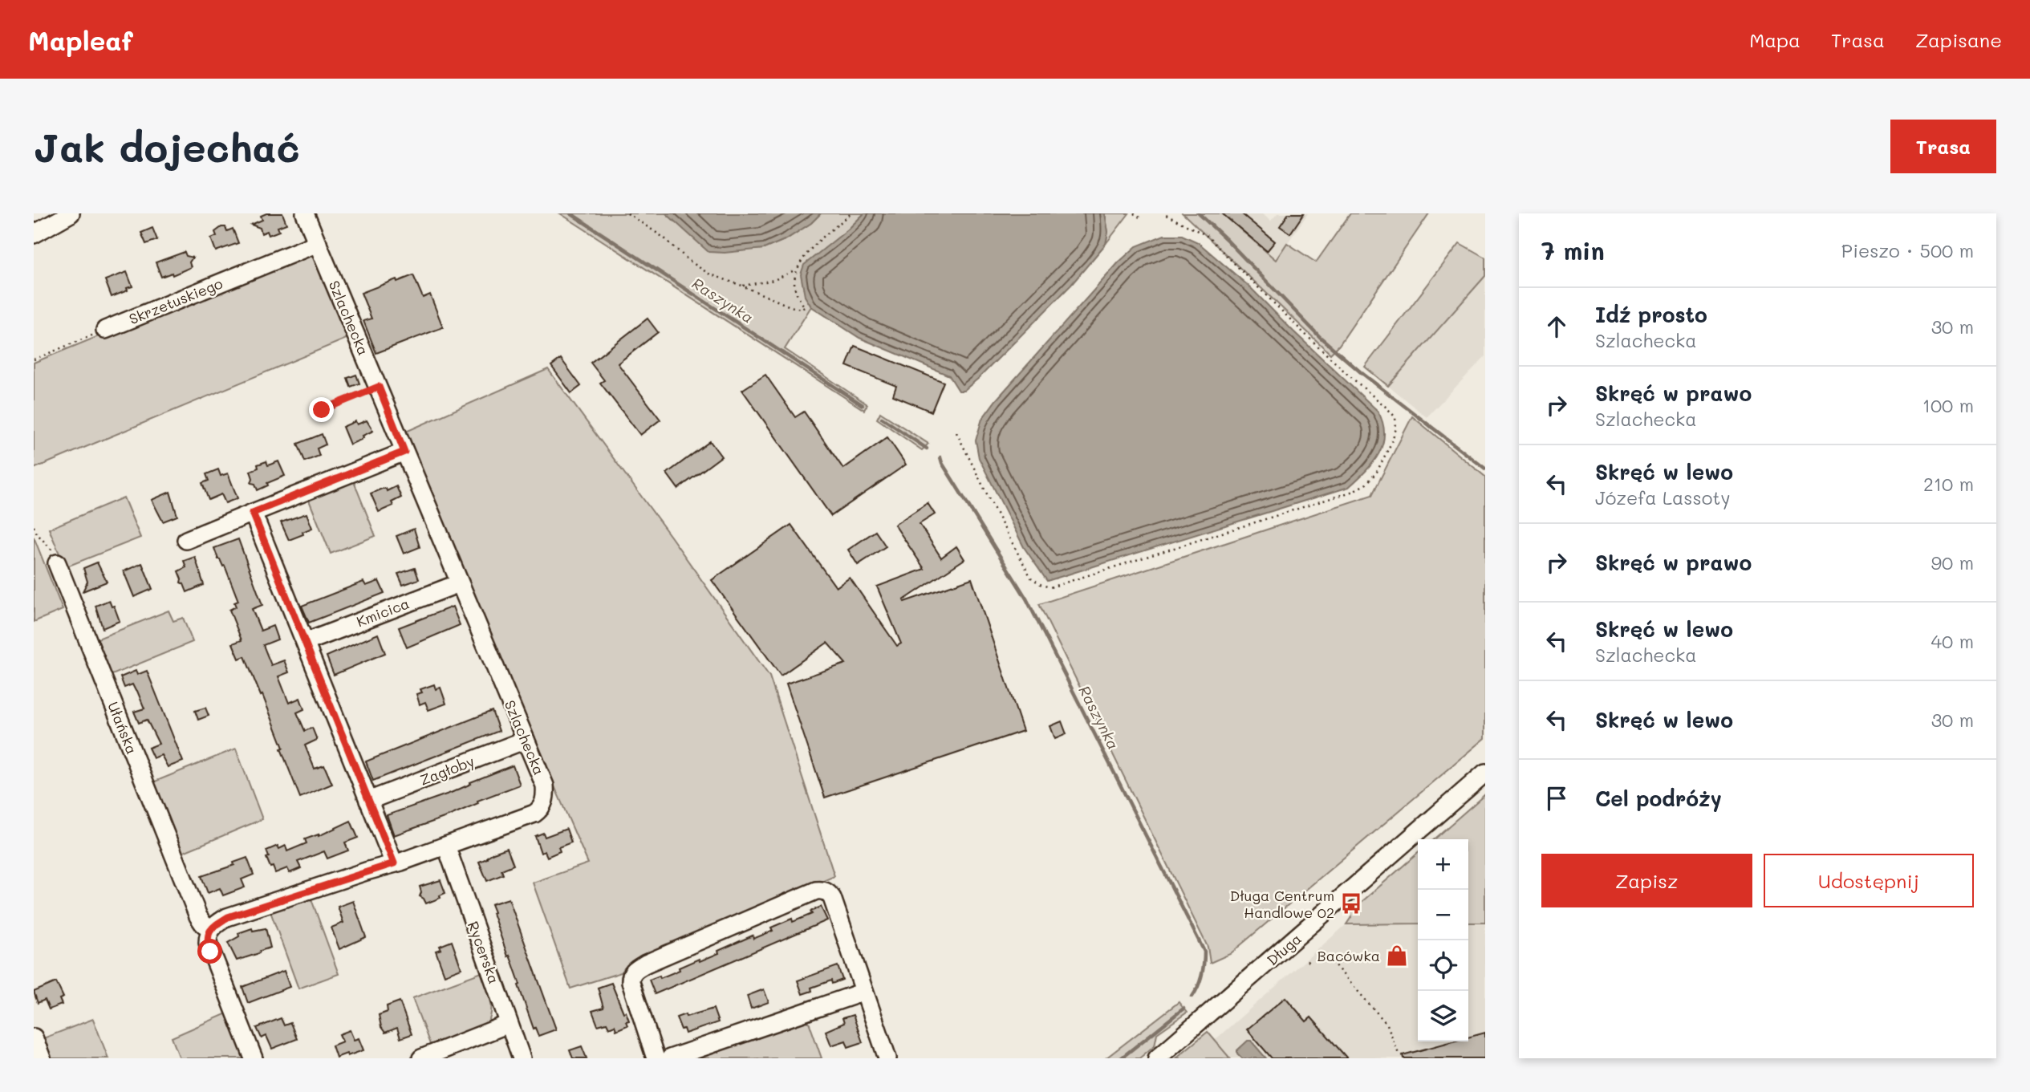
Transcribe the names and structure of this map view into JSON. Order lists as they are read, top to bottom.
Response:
{
  "streets": {
    "street": [
      "Skrzetuskiego",
      "Szlachecka",
      "Kmicica",
      "Ułańska",
      "Zagłoby",
      "Długa",
      "Rycerska"
    ]
  },
  "crossings": [
    ["Skrzetuskiego", "Szlachecka"],
    ["Szlachecka", "Kmicica"],
    ["Szlachecka", "Ułańska"],
    ["Szlachecka", "Zagłoby"],
    ["Szlachecka", "Rycerska"]
  ],
  "water": ["Raszynka"],
  "places": {
    "bus stop": ["Długa Centrum Handlowe 02"],
    "shop": ["Bacówka"]
  },
  "page": {
    "header": "Mapleaf",
    "nav": ["Mapa", "Trasa", "Zapisane"],
    "buttons": [
      "Trasa",
      ["Zapisz", "Udostępnij"]
    ],
    "title": "Jak dojechać",
    "heading": ["7 min", "Pieszo · 500 m"],
    "list": [
      ["Idź prosto", "Szlachecka", "30 m"],
      ["Skręć w prawo", "Szlachecka", "100 m"],
      ["Skręć w lewo", "Józefa Lassoty", "210 m"],
      ["Skręć w prawo", "90 m"],
      ["Skręć w lewo", "Szlachecka", "40 m"],
      ["Skręć w lewo", "30 m"],
      "Cel podróży"
    ],
    "map_buttons": ["+", "−"]
  }
}
